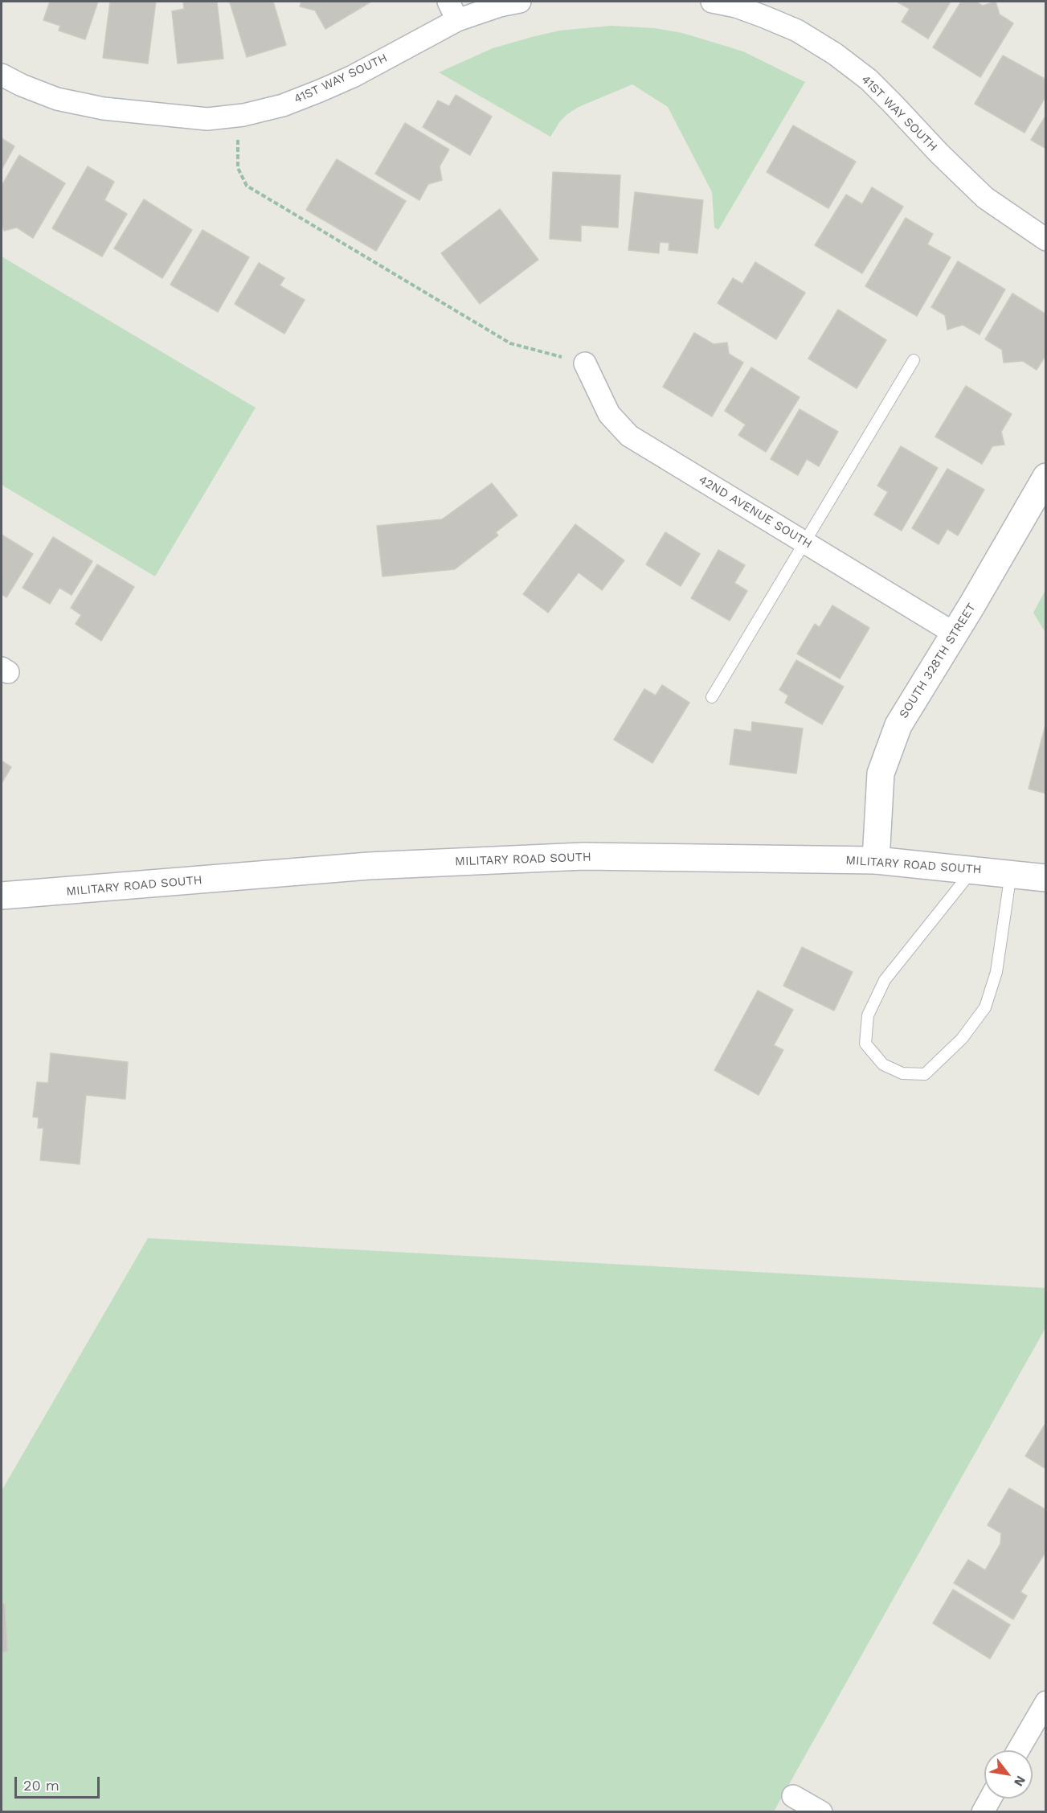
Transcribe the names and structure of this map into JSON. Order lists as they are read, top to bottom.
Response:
{
  "streets": {
    "main road": ["SOUTH 328TH STREET", "MILITARY ROAD SOUTH"],
    "street": ["41ST WAY SOUTH", "42ND AVENUE SOUTH"]
  },
  "crossings": [
    ["42ND AVENUE SOUTH", "SOUTH 328TH STREET"],
    ["SOUTH 328TH STREET", "MILITARY ROAD SOUTH"]
  ],
  "scale_bar": "20 m",
  "north": "bottom right"
}
